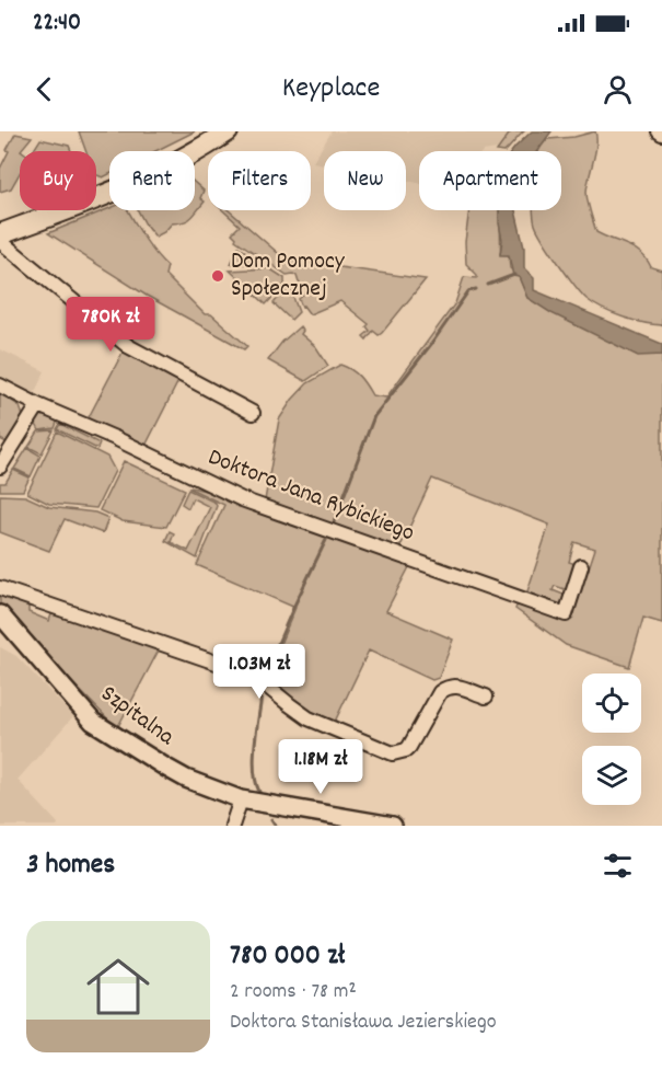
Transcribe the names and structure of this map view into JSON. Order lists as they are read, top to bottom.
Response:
{
  "streets": {
    "street": ["Doktora Jana Rybickiego", "Szpitalna"]
  },
  "places": ["Dom Pomocy Społecznej"],
  "page": {
    "status": "22:40",
    "header": "Keyplace",
    "chip": [
      "Buy",
      "Rent",
      "Filters",
      "New",
      "Apartment"
    ],
    "price": ["780K zł", "1.03M zł", "1.18M zł"],
    "heading": "3 homes",
    "list": [
      {
        "name": "780 000 zł",
        "note": "2 rooms · 78 m² · Doktora Stanisława Jezierskiego"
      }
    ]
  }
}
